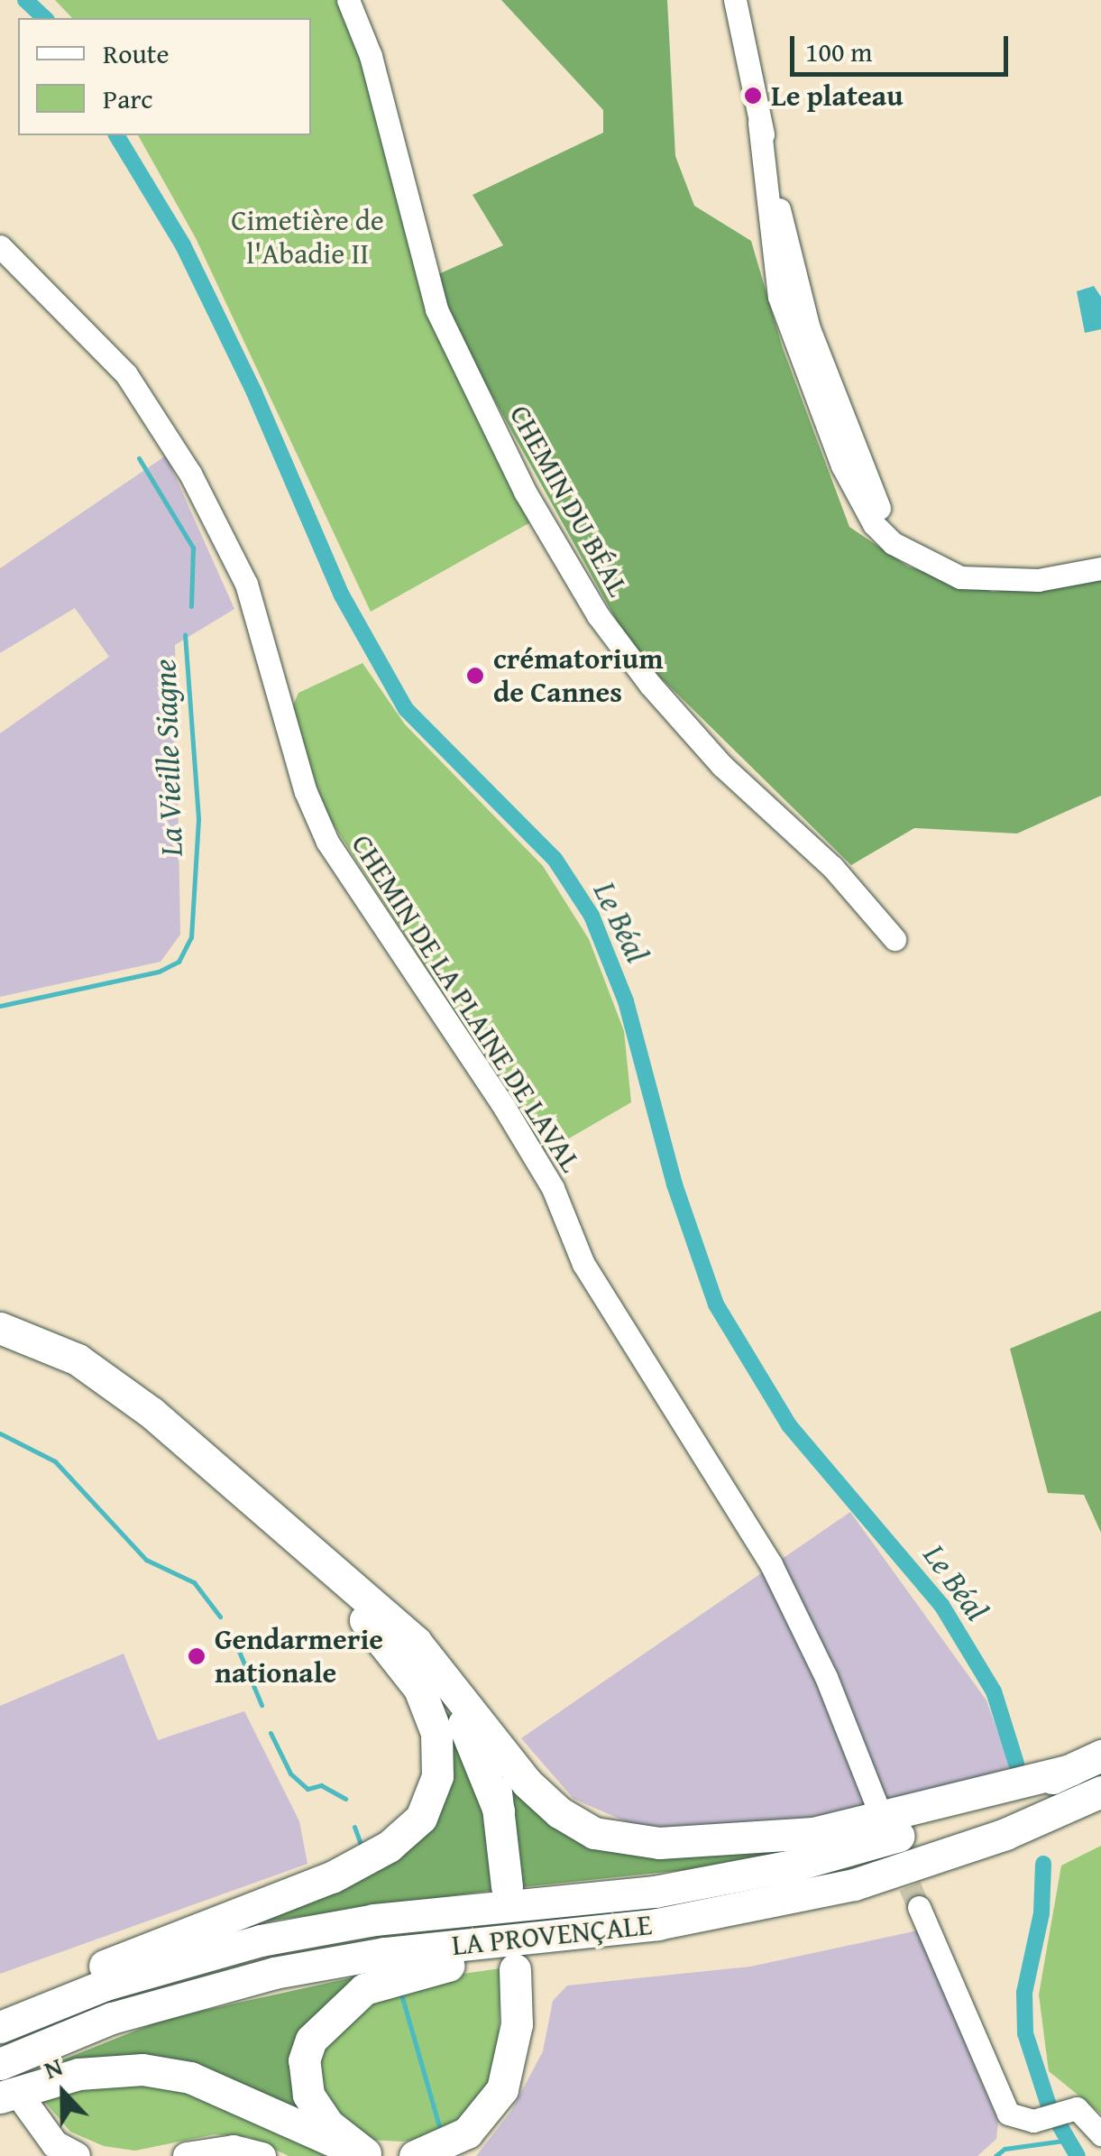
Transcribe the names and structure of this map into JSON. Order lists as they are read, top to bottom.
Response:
{
  "streets": {
    "highway": ["LA PROVENÇALE"],
    "street": ["CHEMIN DU BÉAL", "CHEMIN DE LA PLAINE DE LAVAL"]
  },
  "water": ["La Vieille Siagne", "Le Béal"],
  "parks": ["Cimetière de l'Abadie II"],
  "places": ["Le plateau", "crématorium de Cannes", "Gendarmerie nationale"],
  "legend": ["Route", "Parc"],
  "scale_bar": "100 m",
  "north": "top"
}
